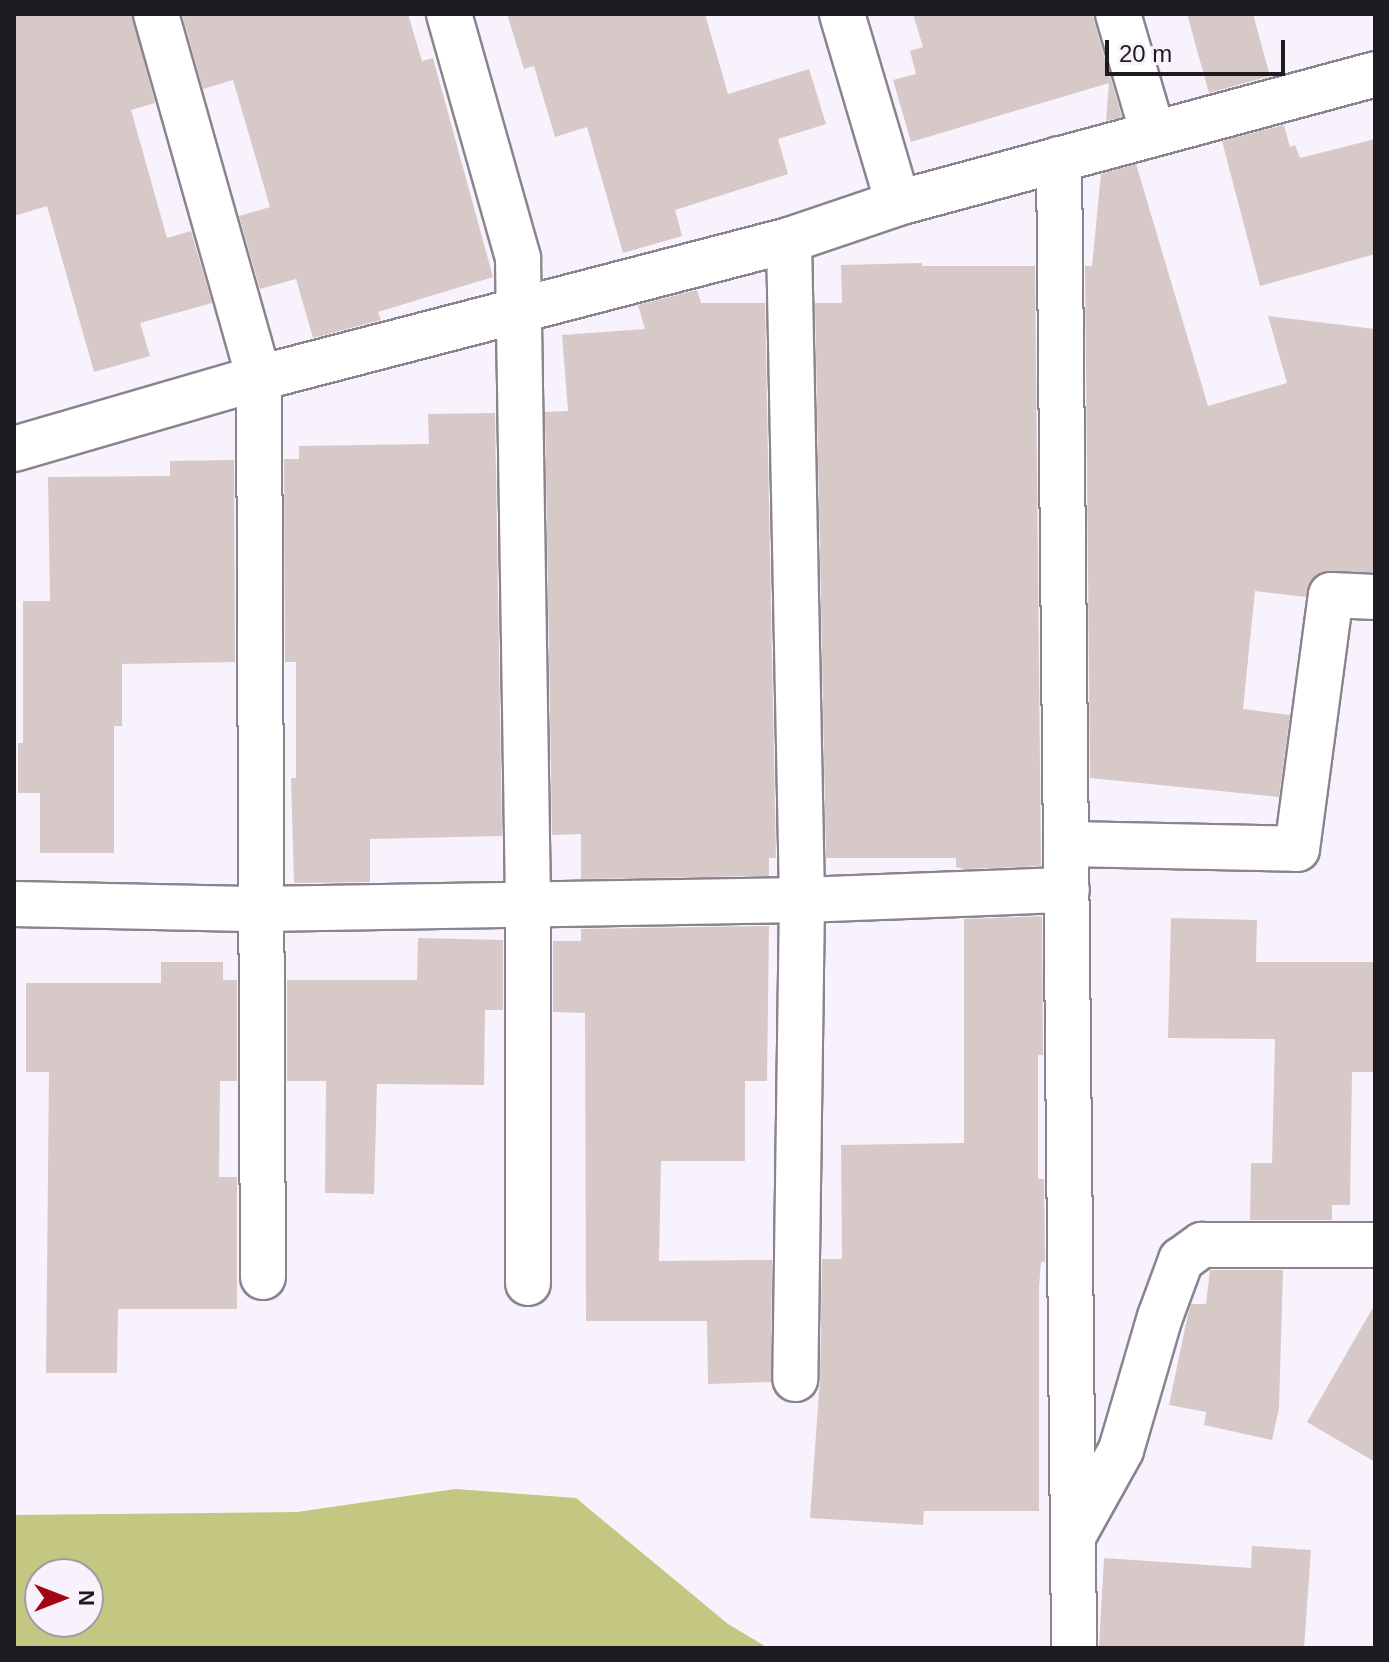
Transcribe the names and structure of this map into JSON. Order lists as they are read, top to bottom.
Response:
{
  "scale_bar": "20 m",
  "north": "right"
}
